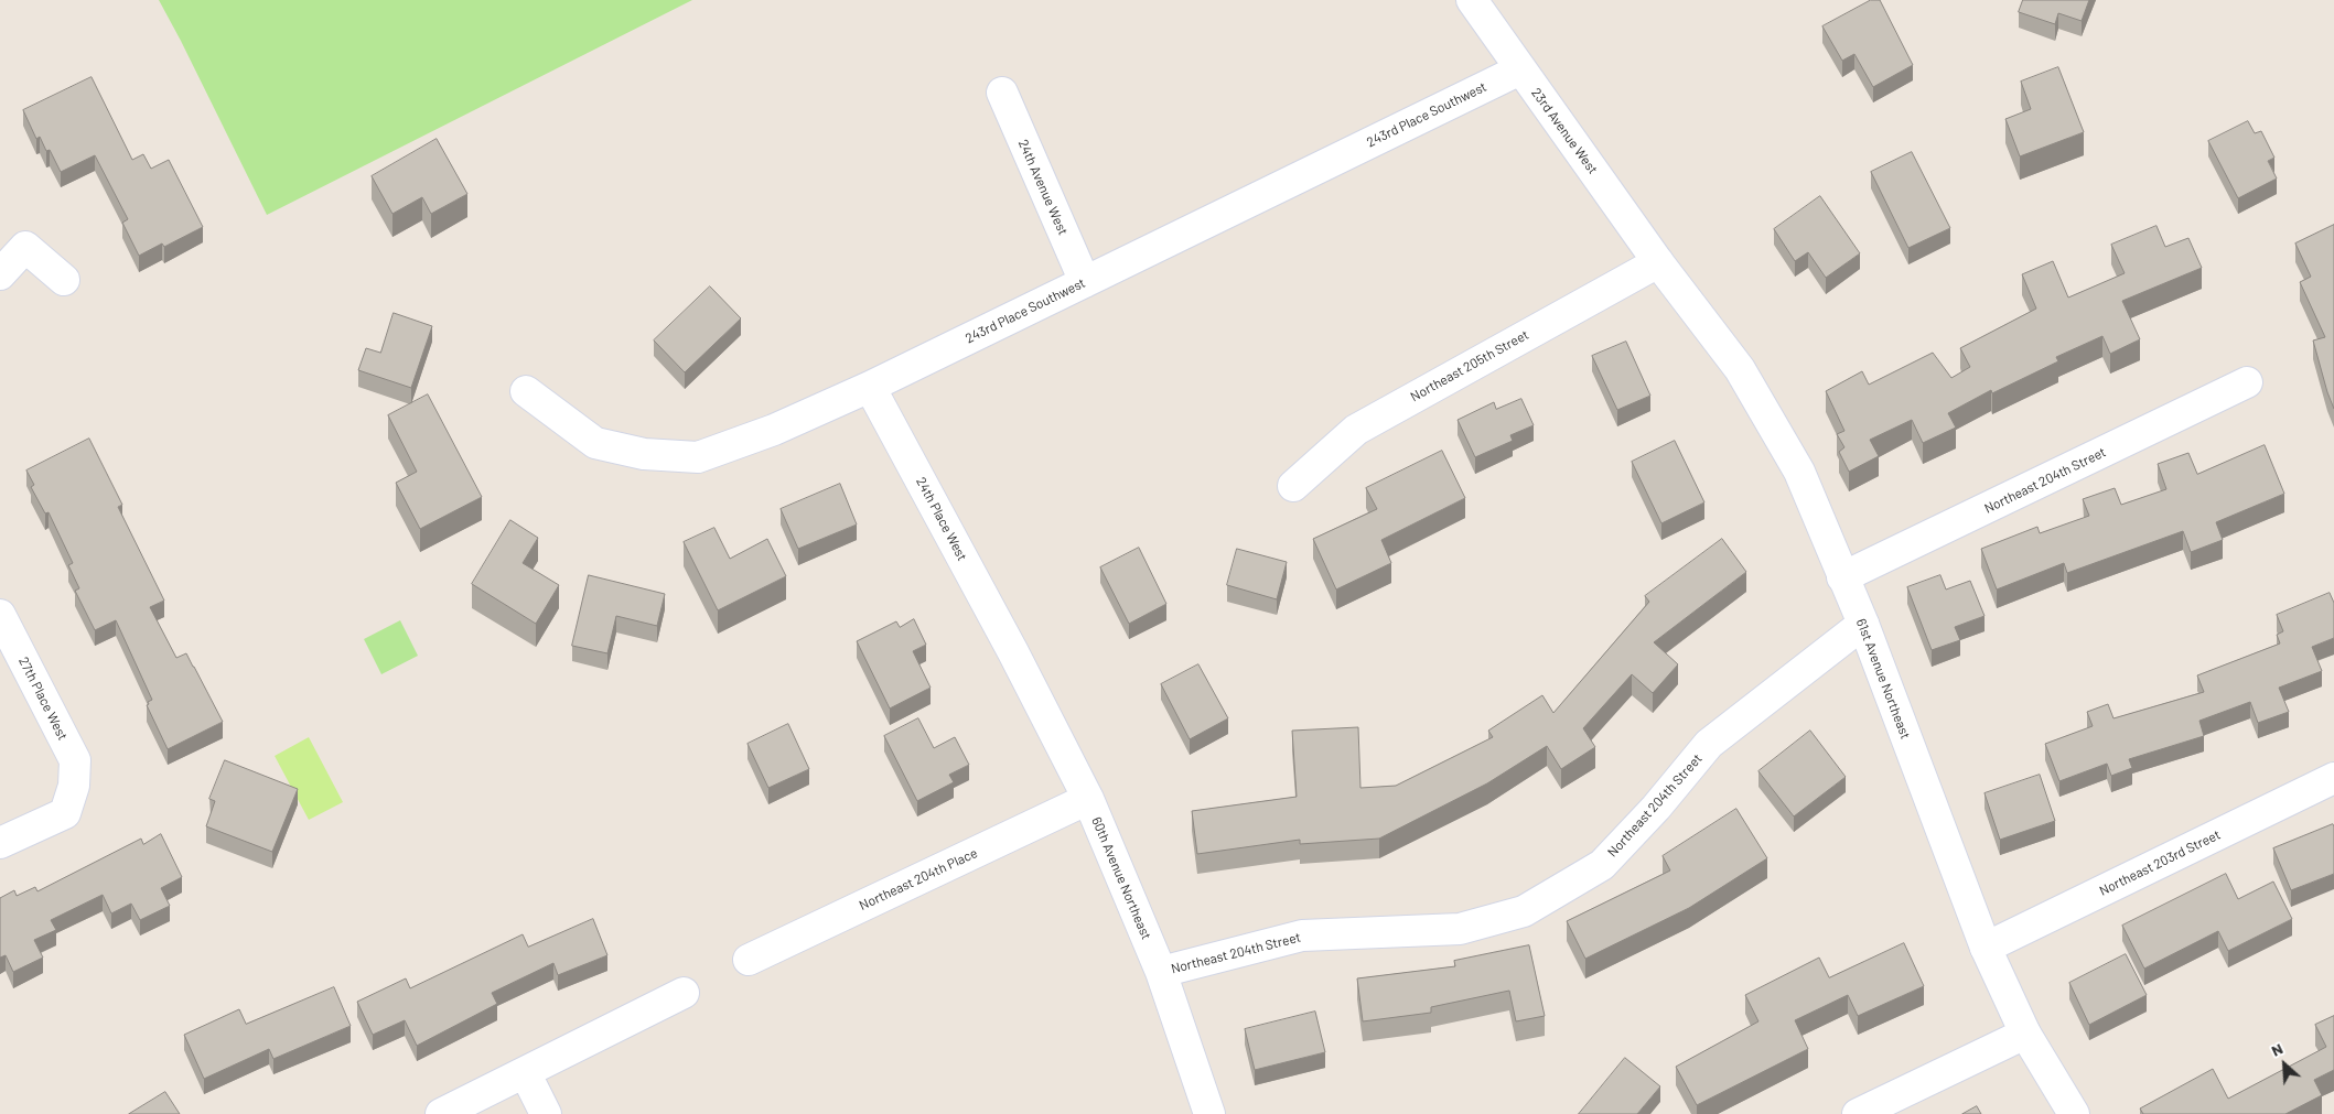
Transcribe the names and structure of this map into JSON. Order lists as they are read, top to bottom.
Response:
{
  "streets": {
    "street": [
      "243rd Place Southwest",
      "23rd Avenue West",
      "24th Avenue West",
      "Northeast 205th Street",
      "Northeast 204th Street",
      "24th Place West",
      "61st Avenue Northeast",
      "27th Place West",
      "Northeast 203rd Street",
      "60th Avenue Northeast",
      "Northeast 204th Place"
    ]
  },
  "crossings": [
    ["243rd Place Southwest", "23rd Avenue West"],
    ["243rd Place Southwest", "24th Avenue West"],
    ["243rd Place Southwest", "24th Place West"],
    ["23rd Avenue West", "Northeast 205th Street"],
    ["23rd Avenue West", "61st Avenue Northeast"],
    ["Northeast 205th Street", "61st Avenue Northeast"],
    ["Northeast 204th Street", "61st Avenue Northeast"],
    ["Northeast 204th Street", "60th Avenue Northeast"],
    ["24th Place West", "60th Avenue Northeast"],
    ["61st Avenue Northeast", "Northeast 203rd Street"],
    ["60th Avenue Northeast", "Northeast 204th Place"]
  ],
  "north": "top left"
}
